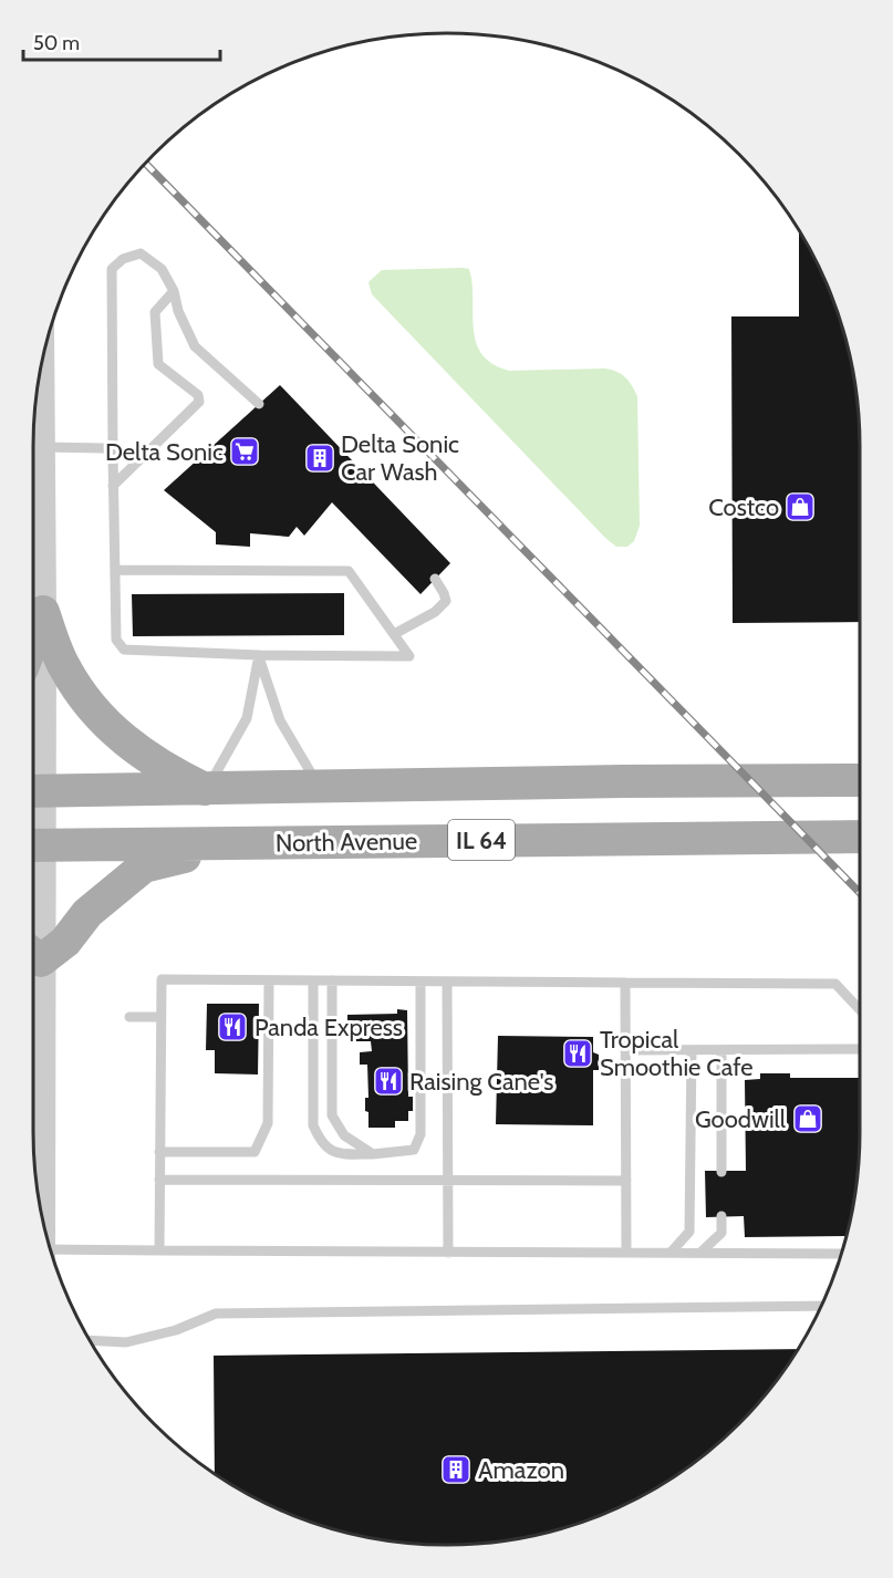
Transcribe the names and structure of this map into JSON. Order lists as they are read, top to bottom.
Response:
{
  "streets": {
    "main road": ["IL 64", "North Avenue"]
  },
  "places": {
    "supermarket": ["Delta Sonic"],
    "building": ["Delta Sonic Car Wash", "Amazon"],
    "shop": ["Costco", "Goodwill"],
    "restaurant": ["Panda Express", "Tropical Smoothie Cafe", "Raising Cane's"]
  },
  "scale_bar": "50 m"
}
